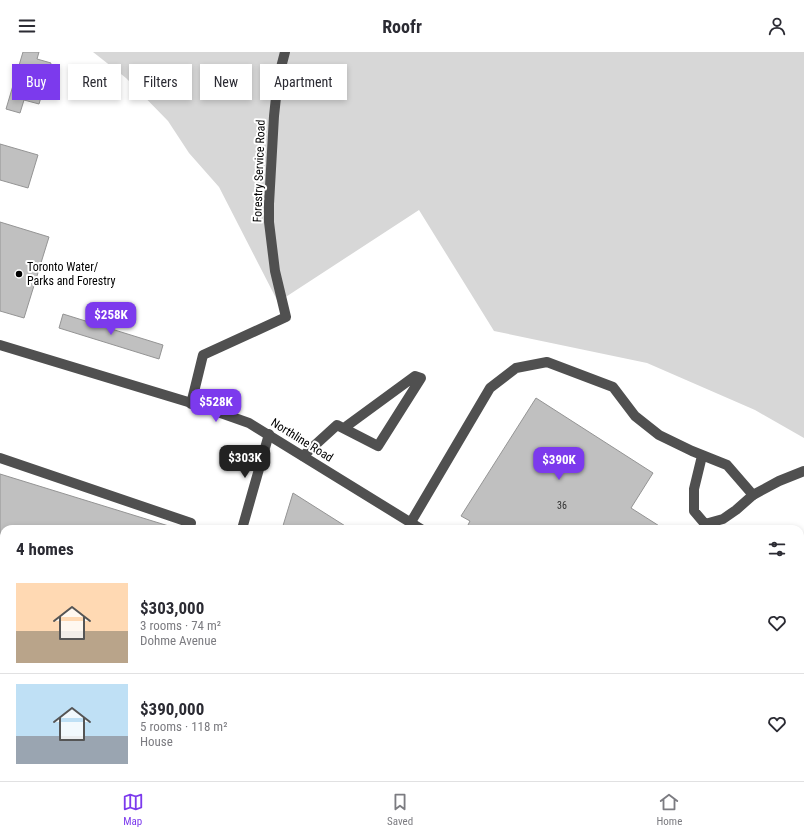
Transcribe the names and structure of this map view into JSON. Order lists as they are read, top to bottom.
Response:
{
  "streets": {
    "street": ["Forestry Service Road", "Northline Road"]
  },
  "crossings": [
    ["Forestry Service Road", "Northline Road"]
  ],
  "places": ["Toronto Water/ Parks and Forestry"],
  "house_numbers": ["36"],
  "page": {
    "header": "Roofr",
    "chip": [
      "Buy",
      "Rent",
      "Filters",
      "New",
      "Apartment"
    ],
    "price": [
      "$258K",
      "$528K",
      "$303K",
      "$390K"
    ],
    "heading": "4 homes",
    "list": [
      {
        "name": "$303,000",
        "note": "3 rooms · 74 m² · Dohme Avenue"
      },
      {
        "name": "$390,000",
        "note": "5 rooms · 118 m² · House"
      }
    ],
    "tabs": ["Map", "Saved", "Home"]
  }
}
